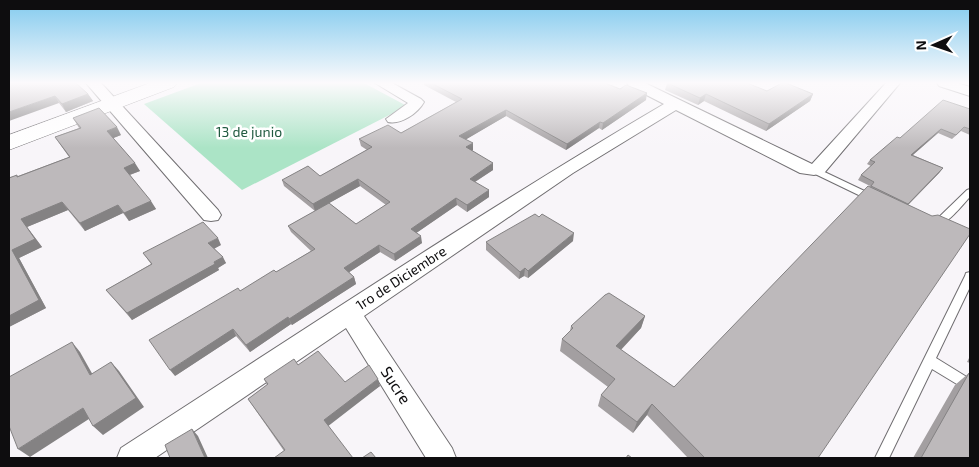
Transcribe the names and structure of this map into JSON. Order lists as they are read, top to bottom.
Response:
{
  "streets": {
    "street": ["1ro de Diciembre", "Sucre"]
  },
  "crossings": [
    ["1ro de Diciembre", "Sucre"]
  ],
  "parks": ["13 de junio"],
  "north": "left"
}
